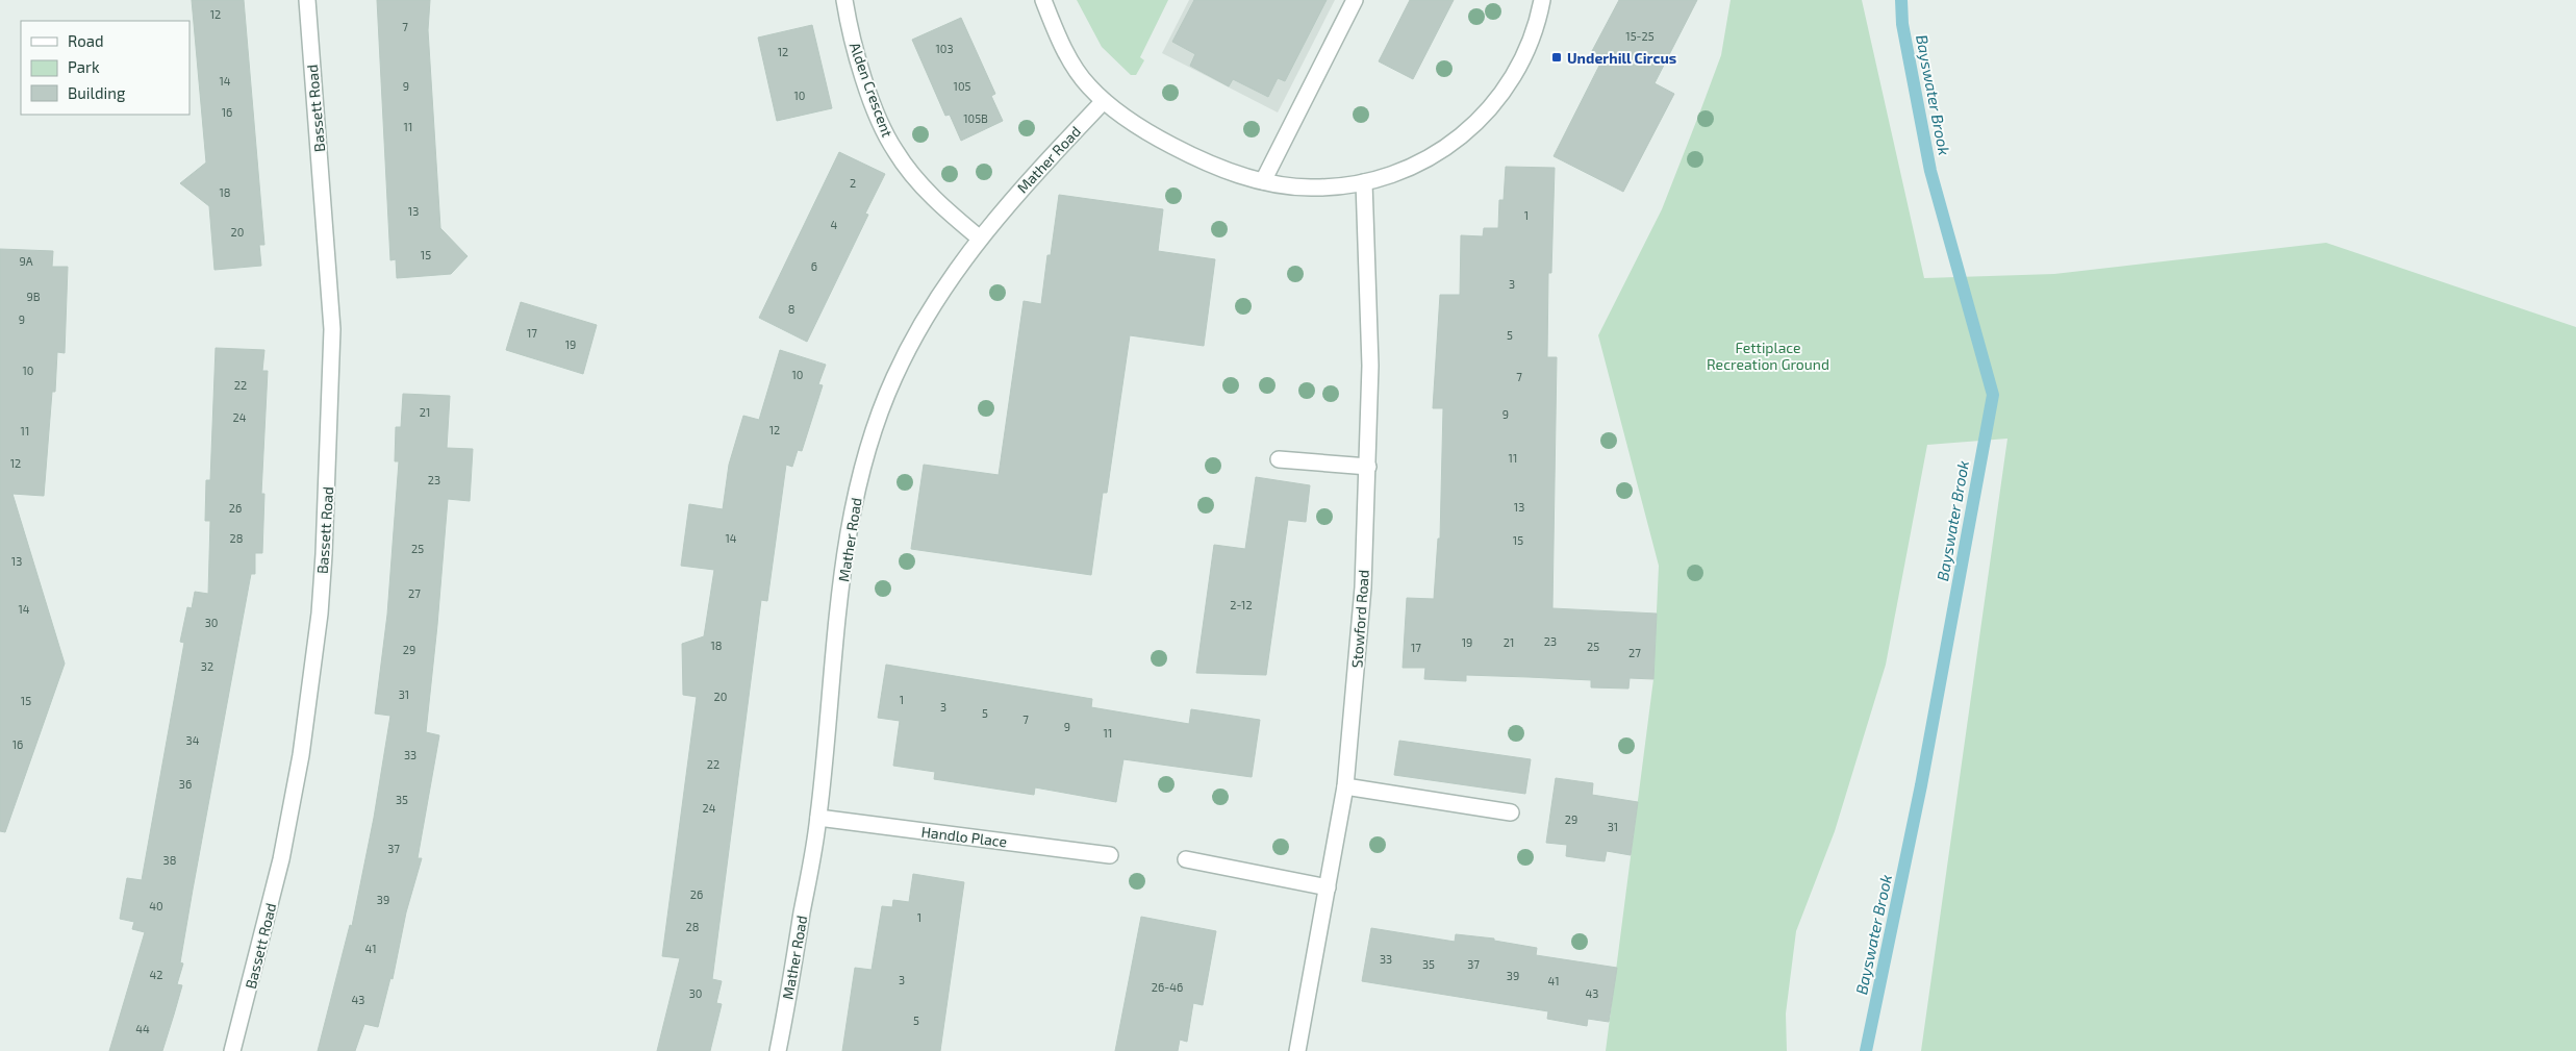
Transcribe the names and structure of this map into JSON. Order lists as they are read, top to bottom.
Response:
{
  "streets": {
    "street": [
      "Alden Crescent",
      "Bassett Road",
      "Mather Road",
      "Stowford Road",
      "Handlo Place"
    ]
  },
  "crossings": [
    ["Alden Crescent", "Mather Road"],
    ["Mather Road", "Handlo Place"]
  ],
  "water": ["Bayswater Brook"],
  "parks": ["Fettiplace Recreation Ground"],
  "places": {
    "transit": ["Underhill Circus"]
  },
  "house_numbers": [
    "12",
    "7",
    "15-25",
    "103",
    "12",
    "14",
    "9",
    "105",
    "10",
    "16",
    "105B",
    "11",
    "2",
    "18",
    "13",
    "1",
    "4",
    "20",
    "15",
    "9A",
    "6",
    "3",
    "9B",
    "8",
    "9",
    "17",
    "5",
    "19",
    "10",
    "10",
    "7",
    "22",
    "21",
    "9",
    "24",
    "12",
    "11",
    "11",
    "12",
    "23",
    "13",
    "26",
    "28",
    "14",
    "15",
    "25",
    "13",
    "27",
    "2-12",
    "14",
    "30",
    "23",
    "19",
    "21",
    "18",
    "25",
    "17",
    "29",
    "27",
    "32",
    "31",
    "20",
    "1",
    "15",
    "3",
    "5",
    "7",
    "9",
    "11",
    "34",
    "16",
    "33",
    "22",
    "36",
    "35",
    "24",
    "29",
    "31",
    "37",
    "38",
    "26",
    "39",
    "40",
    "1",
    "28",
    "41",
    "33",
    "35",
    "37",
    "42",
    "39",
    "3",
    "41",
    "26-46",
    "30",
    "43",
    "43",
    "5",
    "44"
  ],
  "legend": ["Road", "Park", "Building"]
}
